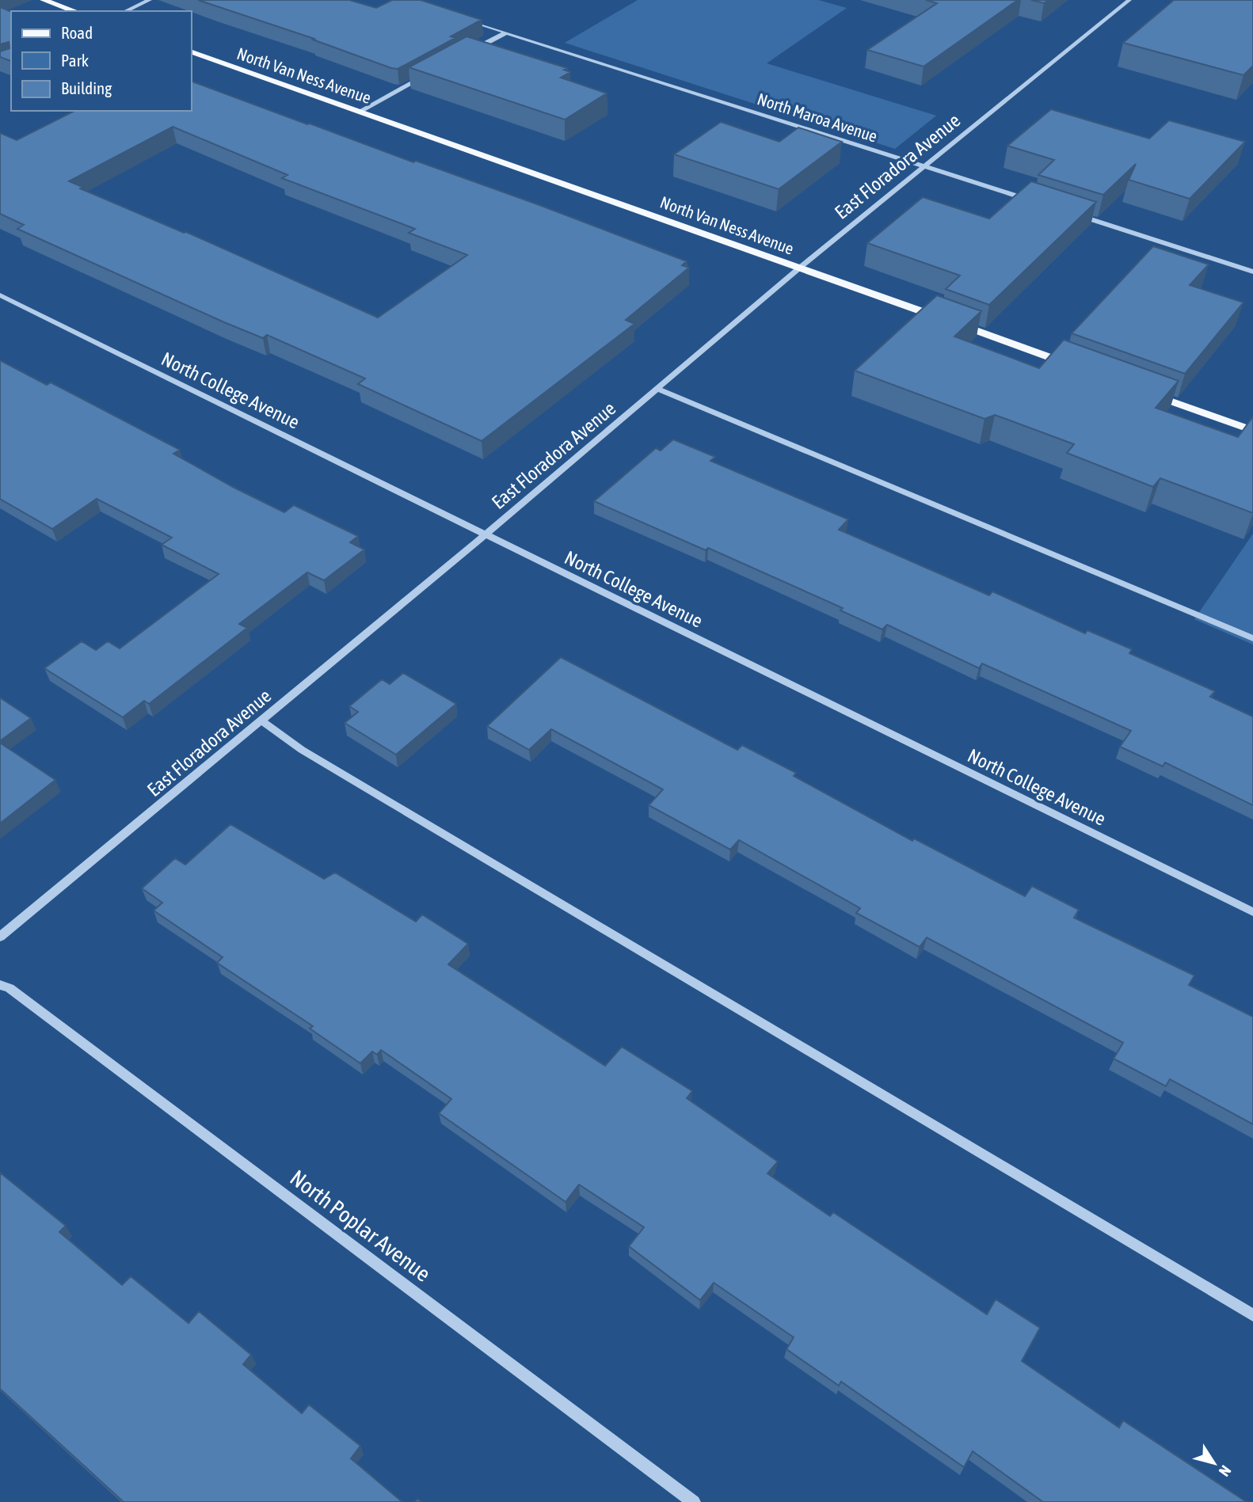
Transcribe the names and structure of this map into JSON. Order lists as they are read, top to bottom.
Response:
{
  "streets": {
    "main road": ["North Van Ness Avenue"],
    "street": [
      "North Maroa Avenue",
      "East Floradora Avenue",
      "North College Avenue",
      "North Poplar Avenue"
    ]
  },
  "crossings": [
    ["North Van Ness Avenue", "East Floradora Avenue"],
    ["North Maroa Avenue", "East Floradora Avenue"],
    ["East Floradora Avenue", "North College Avenue"]
  ],
  "legend": ["Road", "Park", "Building"],
  "north": "bottom right"
}
